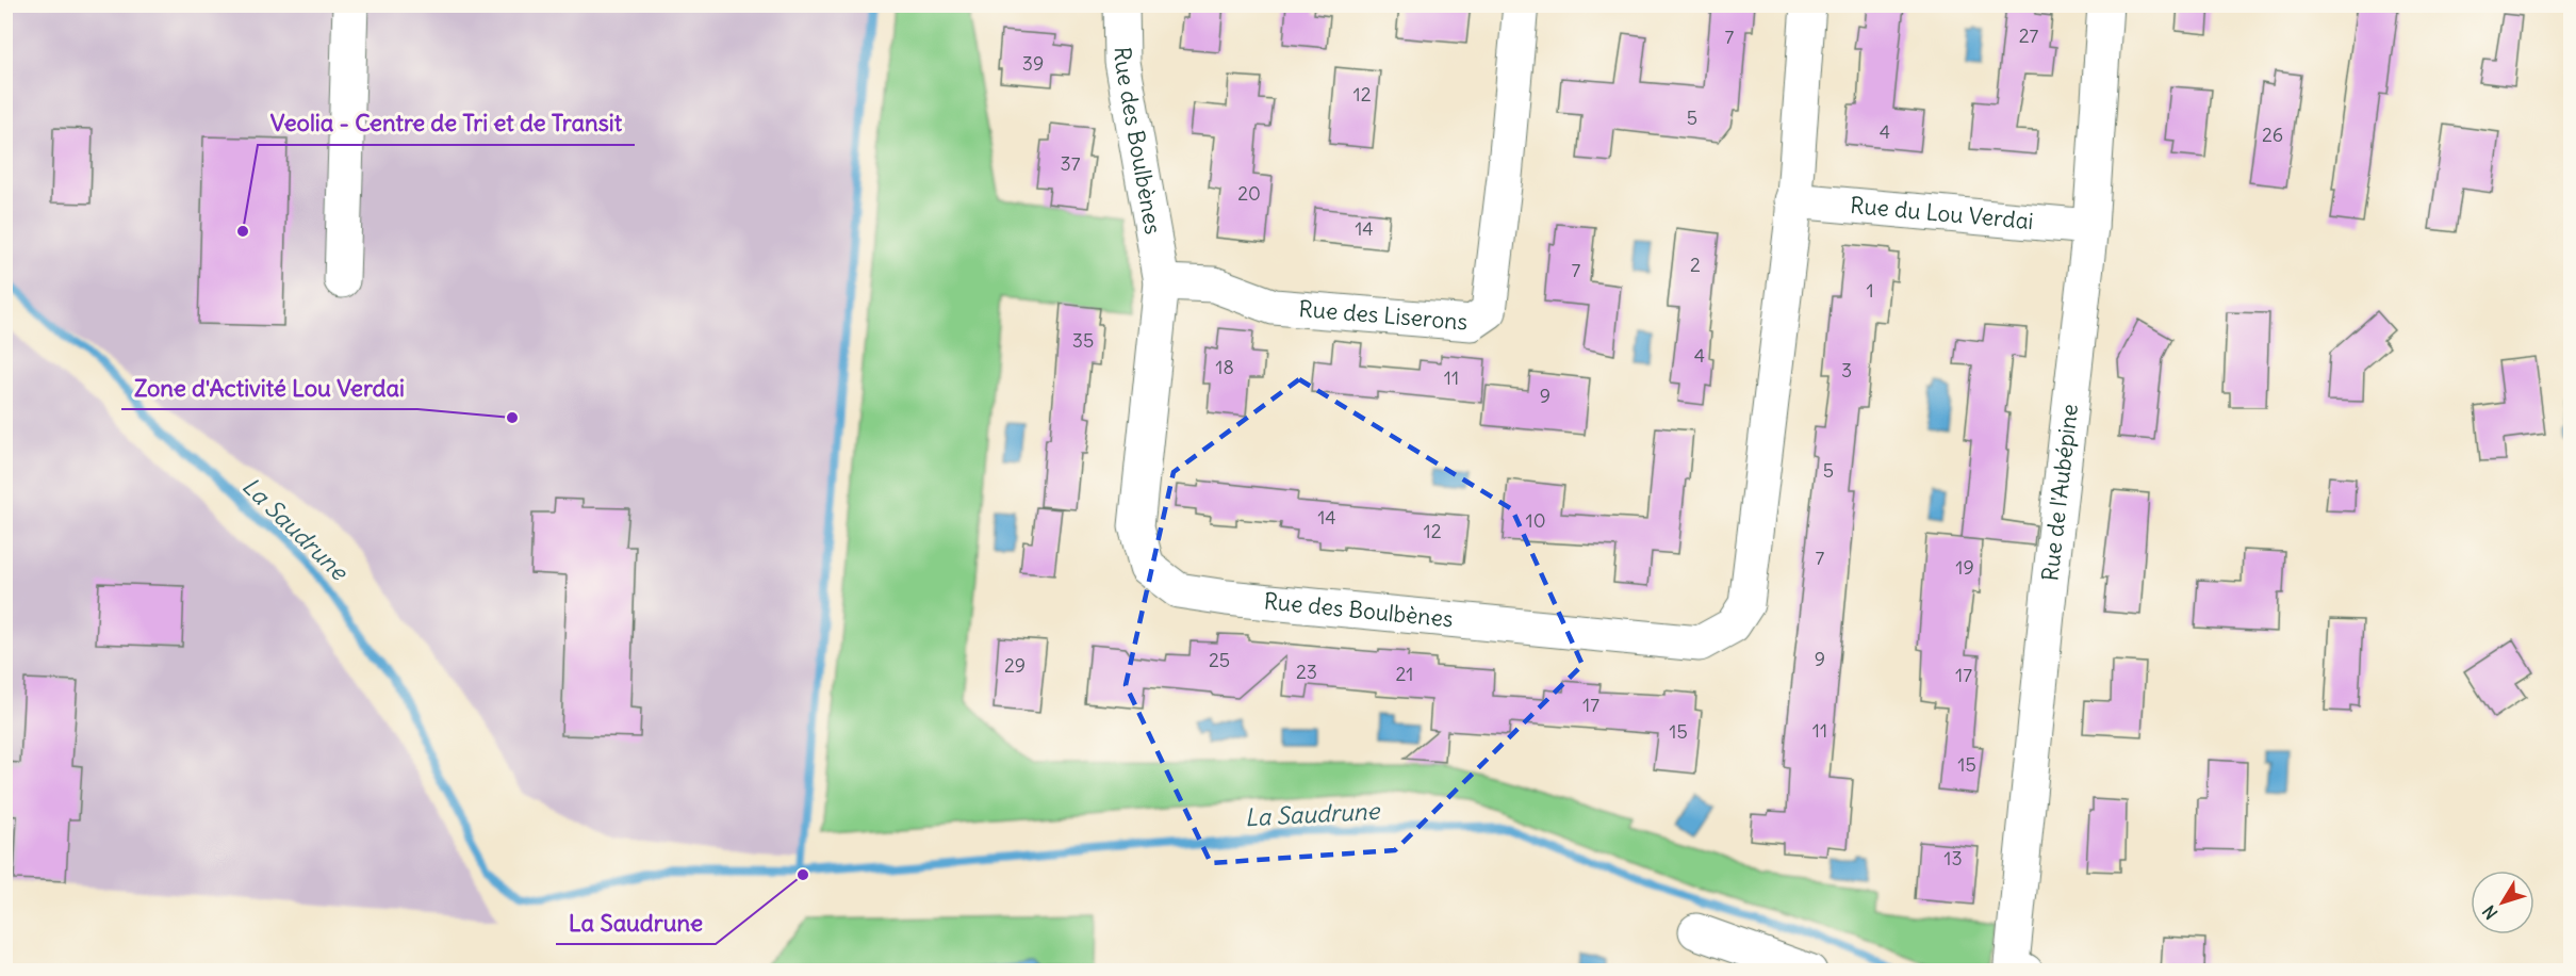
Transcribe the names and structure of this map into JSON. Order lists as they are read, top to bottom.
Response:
{
  "streets": {
    "street": [
      "Rue des Boulbènes",
      "Rue du Lou Verdai",
      "Rue des Liserons",
      "Rue de l'Aubépine"
    ]
  },
  "crossings": [
    ["Rue des Boulbènes", "Rue du Lou Verdai"],
    ["Rue des Boulbènes", "Rue des Liserons"],
    ["Rue du Lou Verdai", "Rue de l'Aubépine"]
  ],
  "water": ["La Saudrune"],
  "places": ["Veolia - Centre de Tri et de Transit", "Zone d'Activité Lou Verdai", "La Saudrune"],
  "house_numbers": [
    "27",
    "7",
    "39",
    "12",
    "5",
    "4",
    "26",
    "37",
    "20",
    "14",
    "2",
    "7",
    "1",
    "35",
    "4",
    "18",
    "3",
    "11",
    "9",
    "5",
    "14",
    "10",
    "12",
    "7",
    "19",
    "9",
    "25",
    "29",
    "23",
    "21",
    "17",
    "17",
    "11",
    "15",
    "15",
    "13"
  ],
  "north": "bottom left"
}
